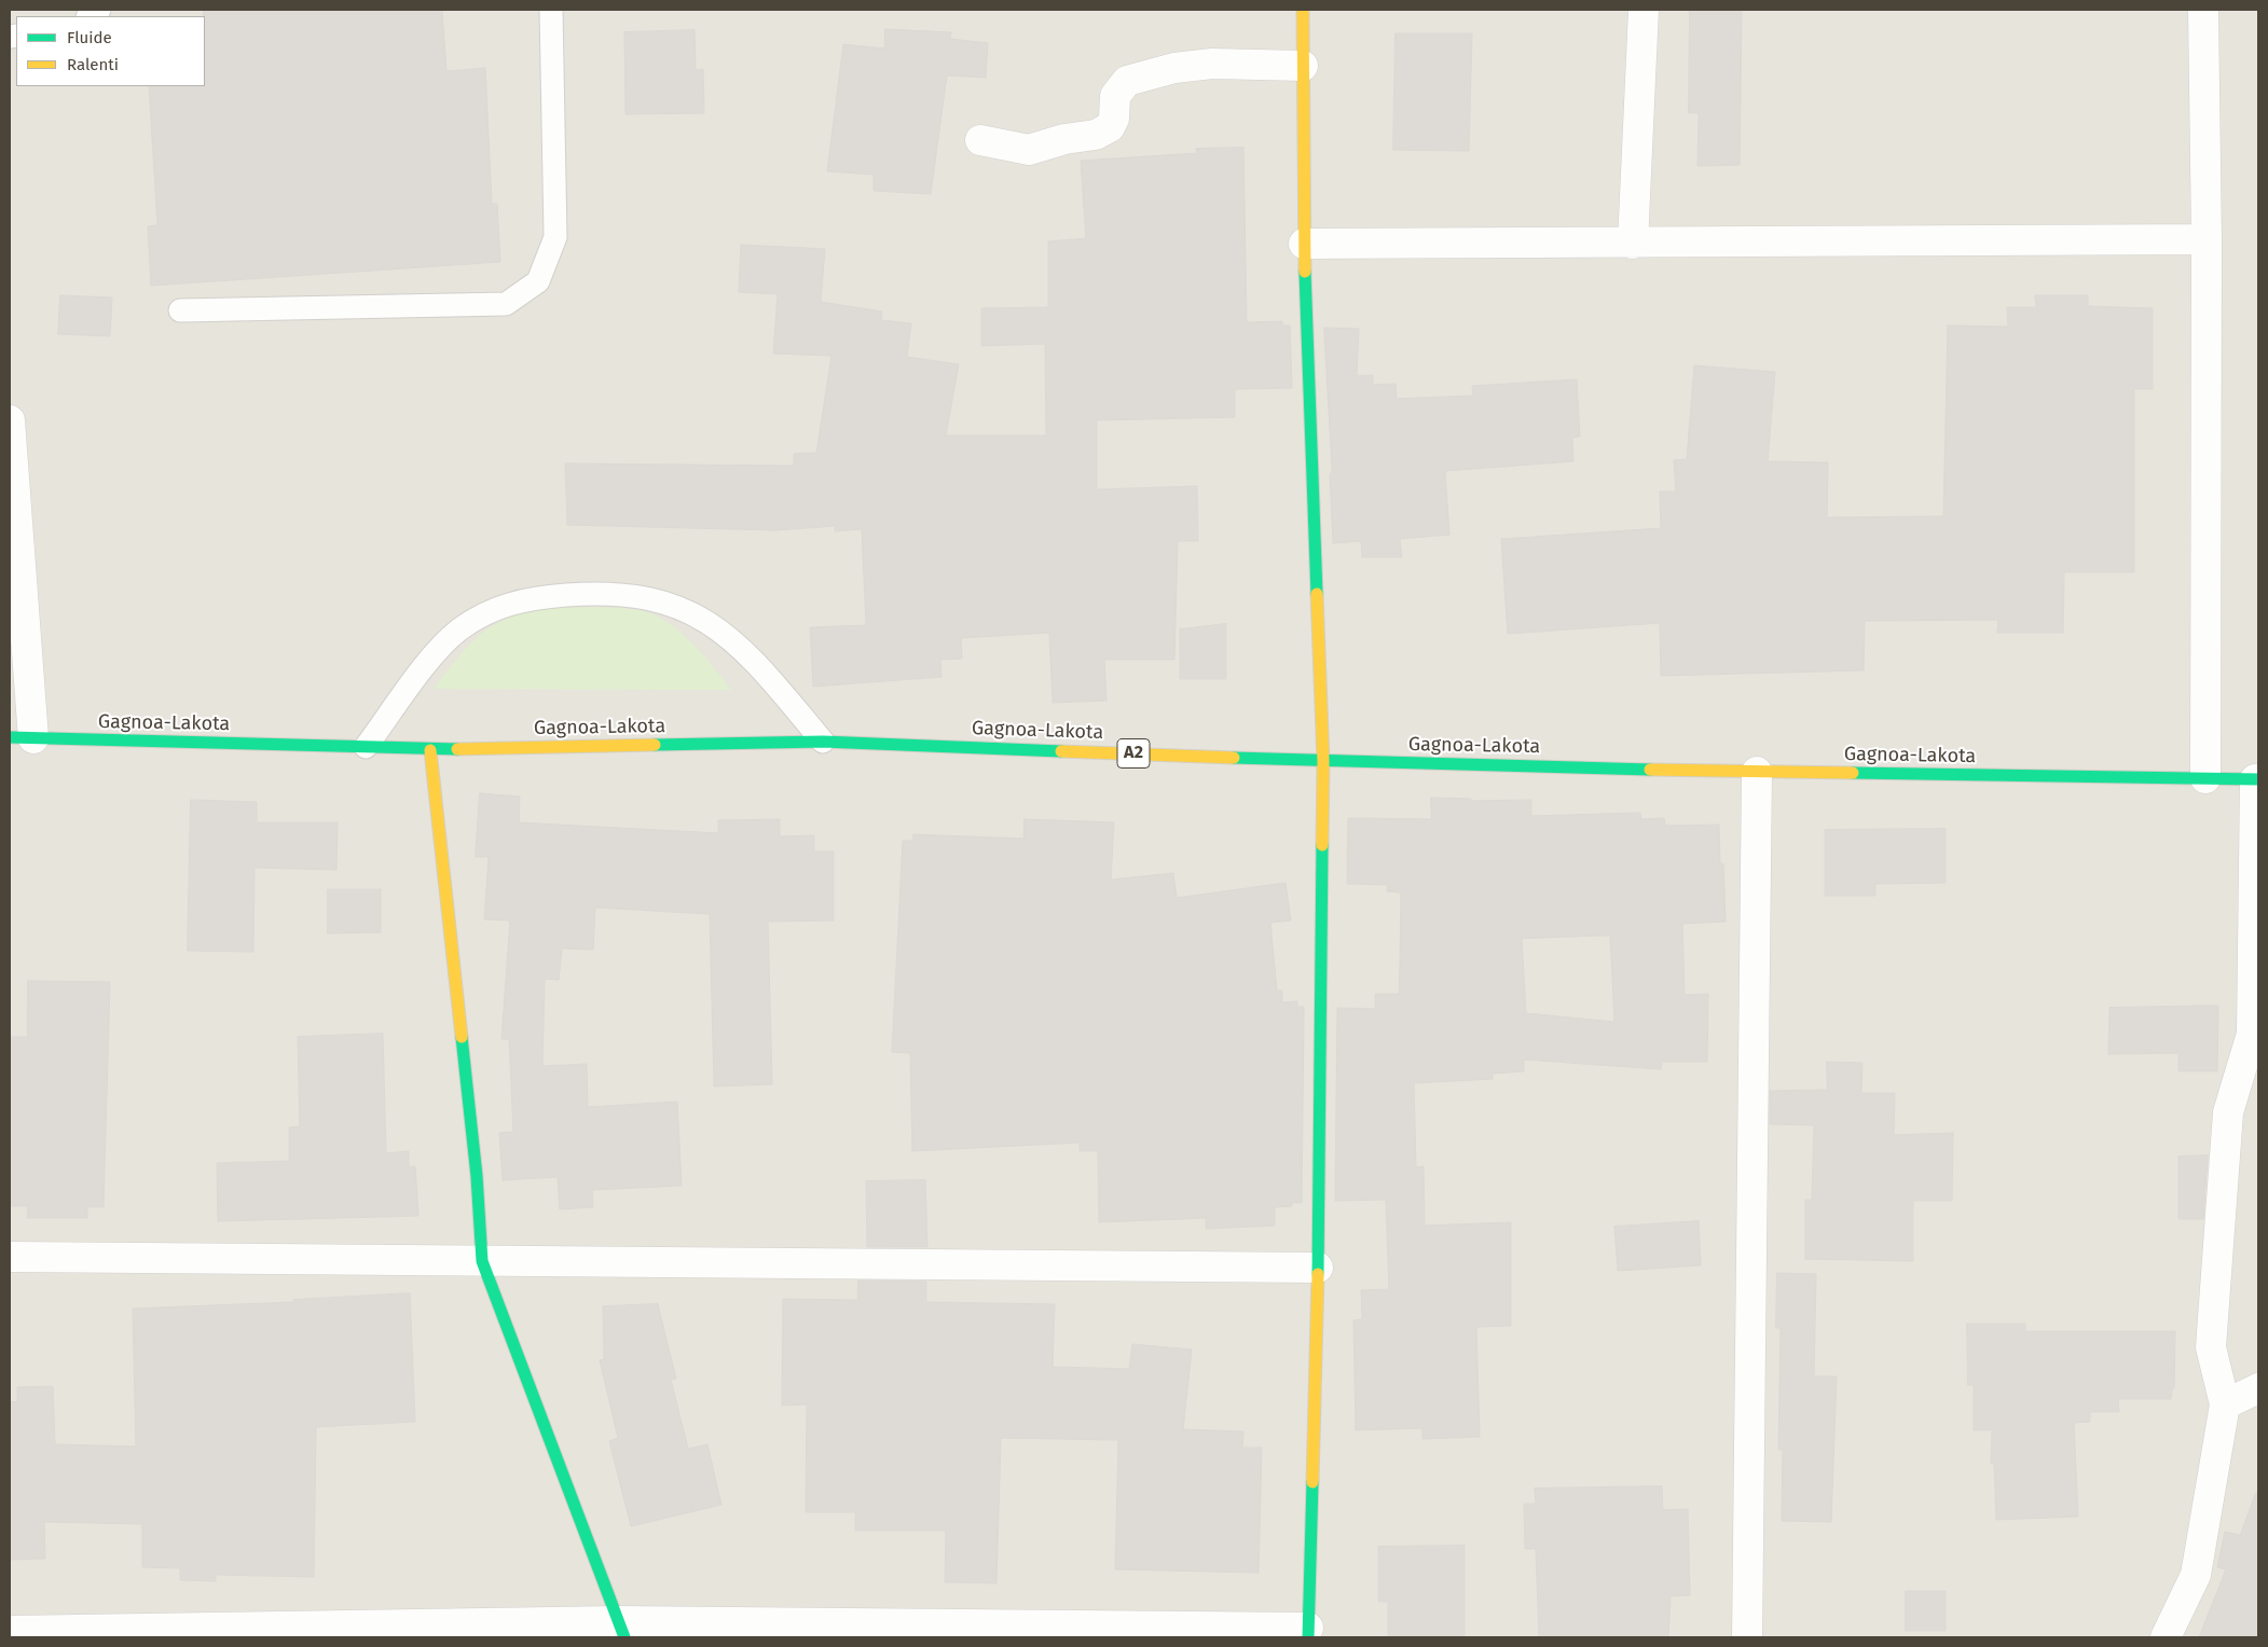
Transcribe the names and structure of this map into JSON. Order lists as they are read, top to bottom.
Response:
{
  "streets": {
    "street": ["Gagnoa-Lakota", "A2"]
  },
  "legend": ["Fluide", "Ralenti"]
}
